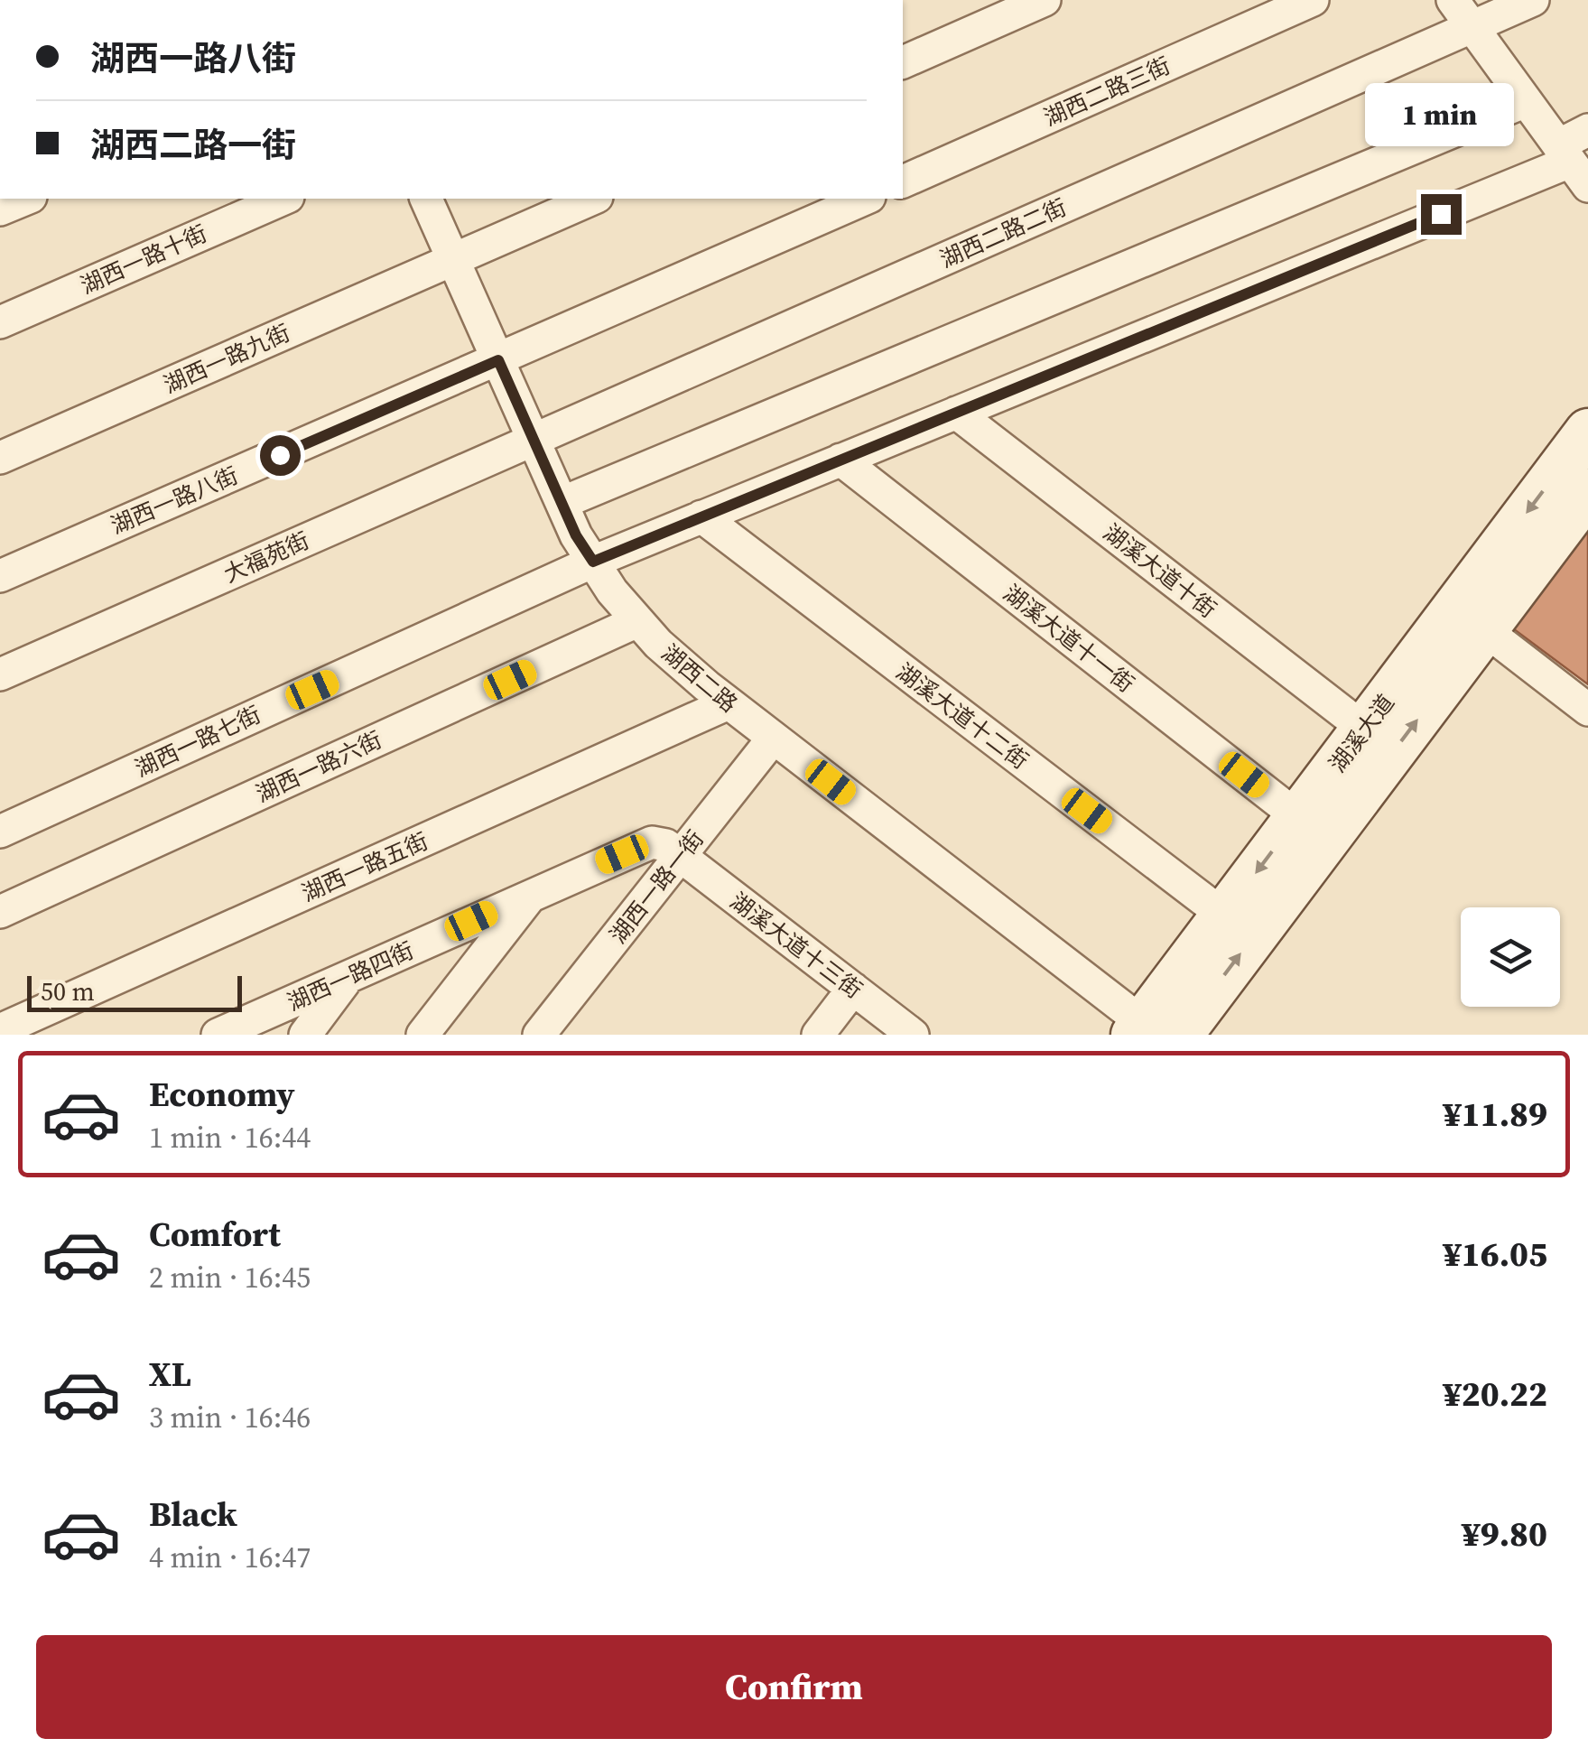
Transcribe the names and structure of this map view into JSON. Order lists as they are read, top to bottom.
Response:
{
  "streets": {
    "street": [
      "湖西二路三街",
      "湖西二路二街",
      "湖西一路十街",
      "湖西一路九街",
      "湖西一路八街",
      "大福苑街",
      "湖溪大道十街",
      "湖溪大道十一街",
      "湖西二路",
      "湖溪大道十二街",
      "湖溪大道",
      "湖西一路七街",
      "湖西一路六街",
      "湖西一路五街",
      "湖西一路一街",
      "湖溪大道十三街",
      "湖西一路四街"
    ]
  },
  "crossings": [
    ["湖西二路二街", "大福苑街"],
    ["湖西二路二街", "湖西二路"],
    ["湖西一路九街", "湖西二路"],
    ["湖西一路八街", "湖西二路"],
    ["大福苑街", "湖西二路"],
    ["湖溪大道十街", "湖溪大道"],
    ["湖溪大道十街", "湖西一路七街"],
    ["湖溪大道十一街", "湖溪大道"],
    ["湖溪大道十一街", "湖西一路七街"],
    ["湖西二路", "湖溪大道"],
    ["湖西二路", "湖西一路七街"],
    ["湖西二路", "湖西一路六街"],
    ["湖西二路", "湖西一路五街"],
    ["湖西二路", "湖西一路一街"],
    ["湖溪大道十二街", "湖溪大道"],
    ["湖溪大道十二街", "湖西一路七街"],
    ["湖西一路一街", "湖溪大道十三街"],
    ["湖西一路一街", "湖西一路四街"],
    ["湖溪大道十三街", "湖西一路四街"]
  ],
  "scale_bar": "50 m",
  "page": {
    "banner": ["湖西一路八街", "湖西二路一街"],
    "bubble": "1 min",
    "scale": "50 m",
    "list": [
      {
        "name": "Economy",
        "note": "1 min · 16:44",
        "value": "¥11.89"
      },
      {
        "name": "Comfort",
        "note": "2 min · 16:45",
        "value": "¥16.05"
      },
      {
        "name": "XL",
        "note": "3 min · 16:46",
        "value": "¥20.22"
      },
      {
        "name": "Black",
        "note": "4 min · 16:47",
        "value": "¥9.80"
      }
    ],
    "buttons": "Confirm"
  }
}
